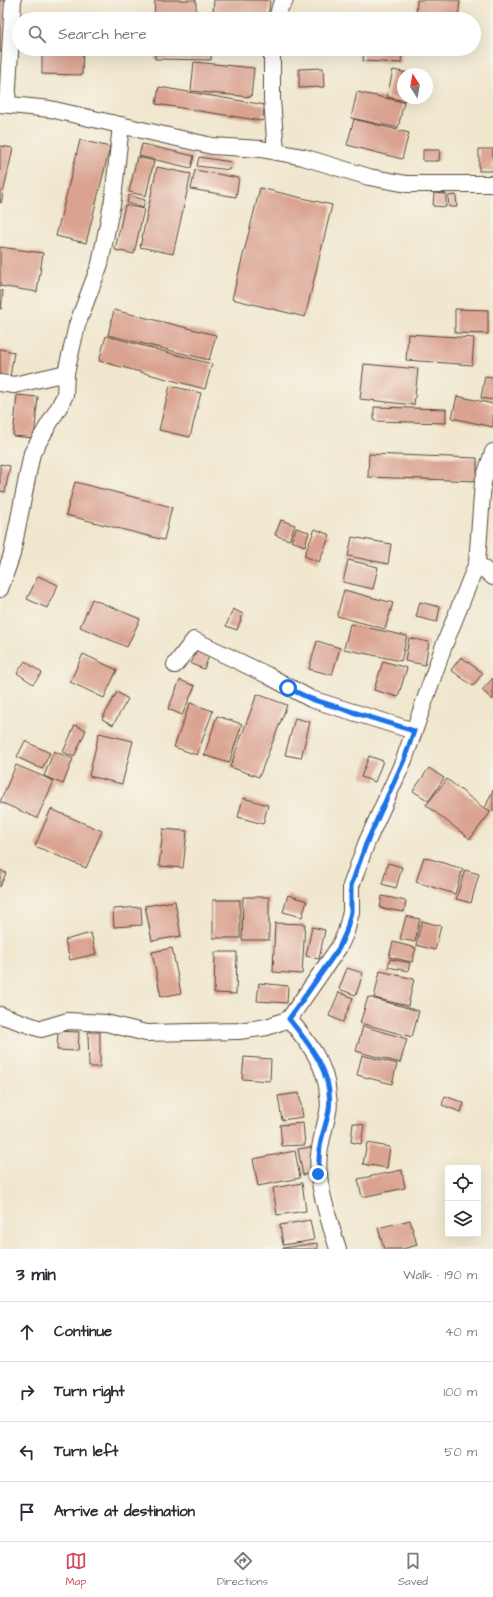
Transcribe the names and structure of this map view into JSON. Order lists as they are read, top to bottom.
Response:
{
  "north": "top",
  "page": {
    "search": "Search here",
    "heading": ["3 min", "Walk · 190 m"],
    "list": [
      ["Continue", "40 m"],
      ["Turn right", "100 m"],
      ["Turn left", "50 m"],
      "Arrive at destination"
    ],
    "nav": ["Map", "Directions", "Saved"]
  }
}
